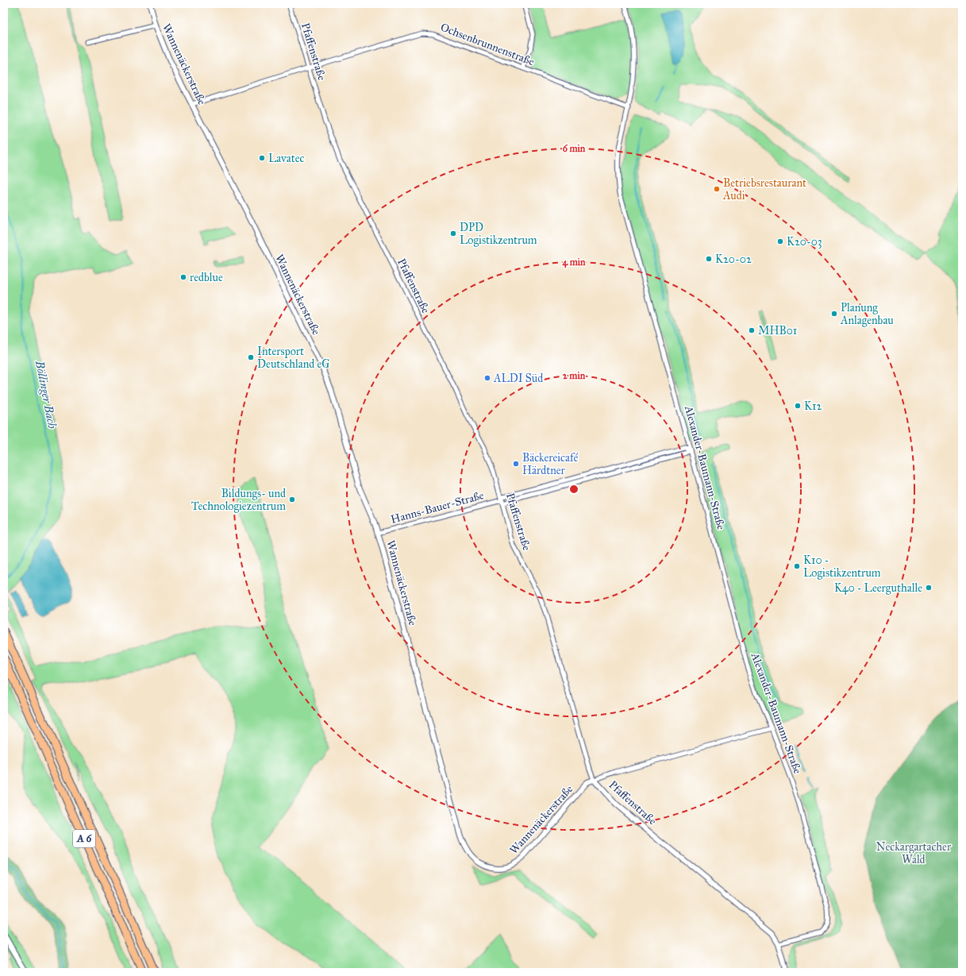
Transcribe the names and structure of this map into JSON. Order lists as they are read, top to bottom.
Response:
{
  "streets": {
    "highway": ["A 6"],
    "street": [
      "Ochsenbrunnenstraße",
      "Pfaffenstraße",
      "Wannenäckerstraße",
      "Alexander-Baumann-Straße",
      "Hanns-Bauer-Straße"
    ]
  },
  "crossings": [
    ["Ochsenbrunnenstraße", "Pfaffenstraße"],
    ["Ochsenbrunnenstraße", "Wannenäckerstraße"],
    ["Ochsenbrunnenstraße", "Alexander-Baumann-Straße"],
    ["Pfaffenstraße", "Wannenäckerstraße"],
    ["Pfaffenstraße", "Alexander-Baumann-Straße"],
    ["Pfaffenstraße", "Hanns-Bauer-Straße"],
    ["Wannenäckerstraße", "Alexander-Baumann-Straße"],
    ["Wannenäckerstraße", "Hanns-Bauer-Straße"],
    ["Alexander-Baumann-Straße", "Hanns-Bauer-Straße"]
  ],
  "water": ["Böllinger Bach"],
  "parks": ["Neckargartacher Wald"],
  "places": [
    "Lavatec",
    "Betriebsrestaurant Audi",
    "DPD Logistikzentrum",
    "K20-03",
    "K20-02",
    "redblue",
    "Planung Anlagenbau",
    "MHB01",
    "Intersport Deutschland eG",
    "ALDI Süd",
    "K12",
    "Bäckereicafé Härdtner",
    "Bildungs- und Technologiezentrum",
    "K10 - Logistikzentrum",
    "K40 - Leerguthalle"
  ],
  "rings": ["6 min", "4 min", "2 min"]
}
